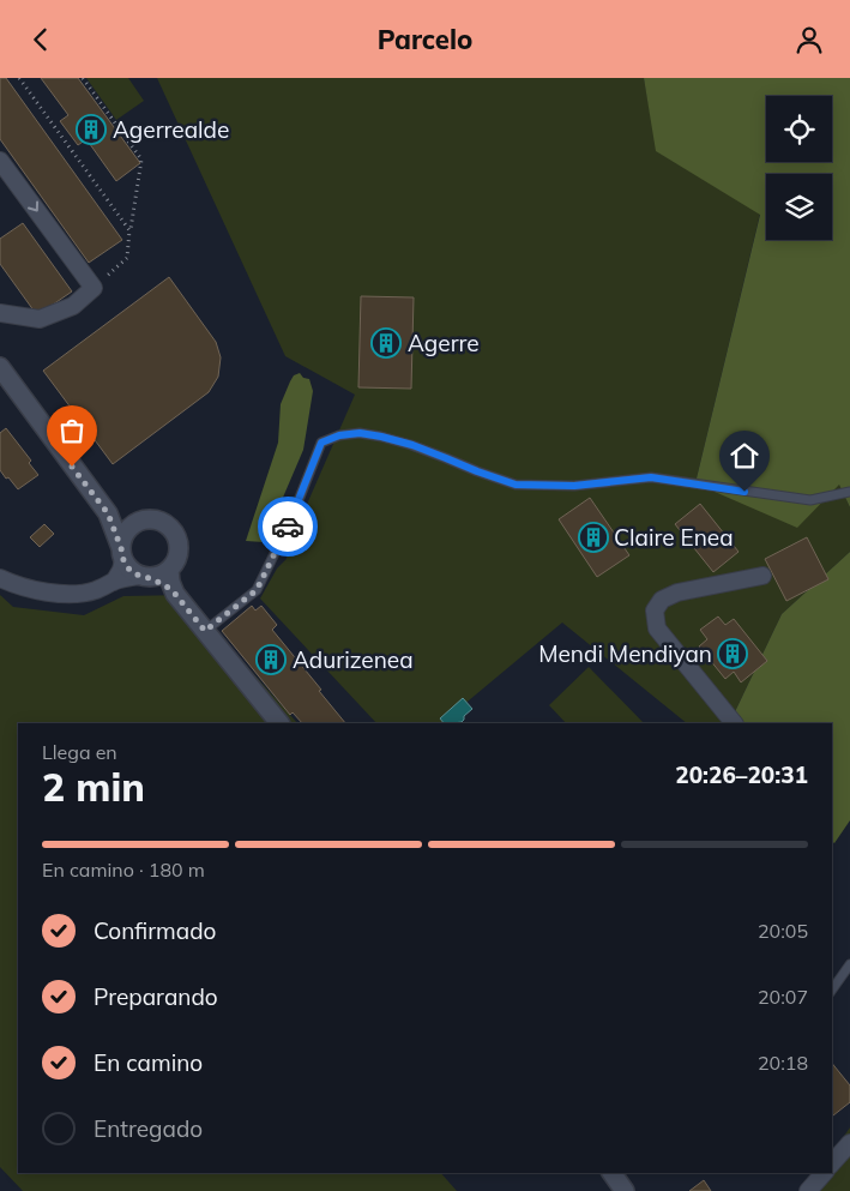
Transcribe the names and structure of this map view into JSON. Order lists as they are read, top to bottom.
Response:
{
  "places": {
    "building": [
      "Agerrealde",
      "Agerre",
      "Claire Enea",
      "Mendi Mendiyan",
      "Adurizenea"
    ]
  },
  "page": {
    "header": "Parcelo",
    "heading": ["2 min", "Llega en", "20:26–20:31"],
    "bar": "En camino · 180 m",
    "list": [
      ["Confirmado", "20:05"],
      ["Preparando", "20:07"],
      ["En camino", "20:18"],
      "Entregado"
    ]
  }
}
